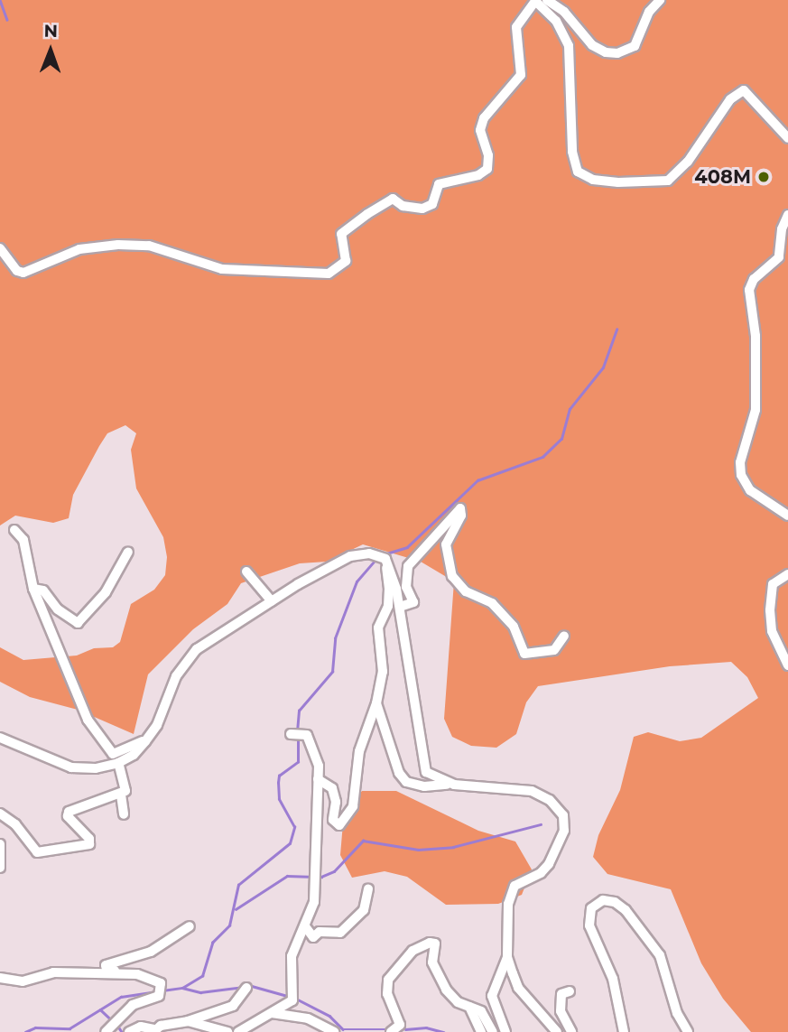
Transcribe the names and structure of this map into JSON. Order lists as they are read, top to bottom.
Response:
{
  "places": ["408M"],
  "north": "top"
}
